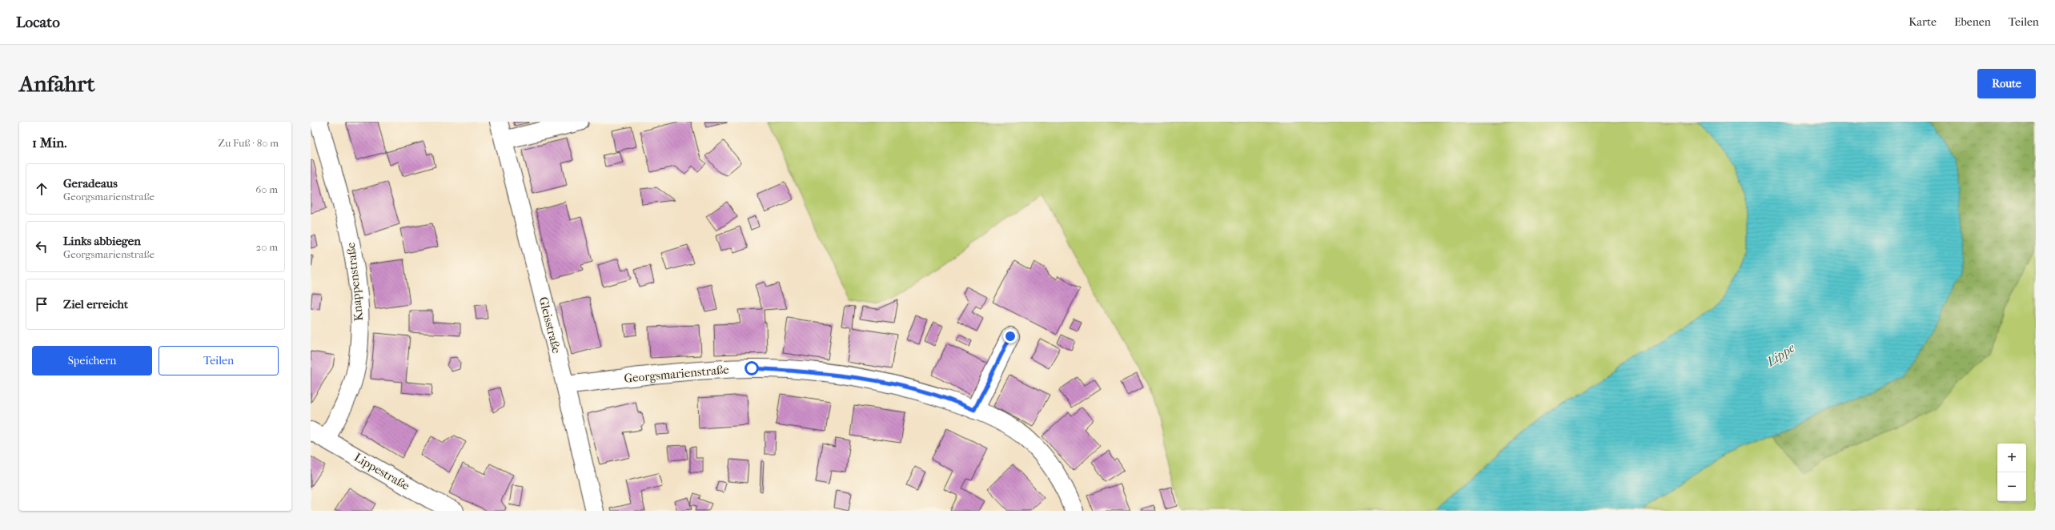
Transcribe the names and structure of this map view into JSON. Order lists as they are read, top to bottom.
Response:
{
  "streets": {
    "street": [
      "Knappenstraße",
      "Gleisstraße",
      "Georgsmarienstraße",
      "Lippestraße"
    ]
  },
  "crossings": [
    ["Knappenstraße", "Lippestraße"],
    ["Gleisstraße", "Georgsmarienstraße"]
  ],
  "water": ["Lippe"],
  "page": {
    "header": "Locato",
    "nav": ["Karte", "Ebenen", "Teilen"],
    "buttons": [
      "Route",
      ["Speichern", "Teilen"]
    ],
    "title": "Anfahrt",
    "heading": ["1 Min.", "Zu Fuß · 80 m"],
    "list": [
      ["Geradeaus", "Georgsmarienstraße", "60 m"],
      ["Links abbiegen", "Georgsmarienstraße", "20 m"],
      "Ziel erreicht"
    ],
    "map_buttons": ["+", "−"]
  }
}
